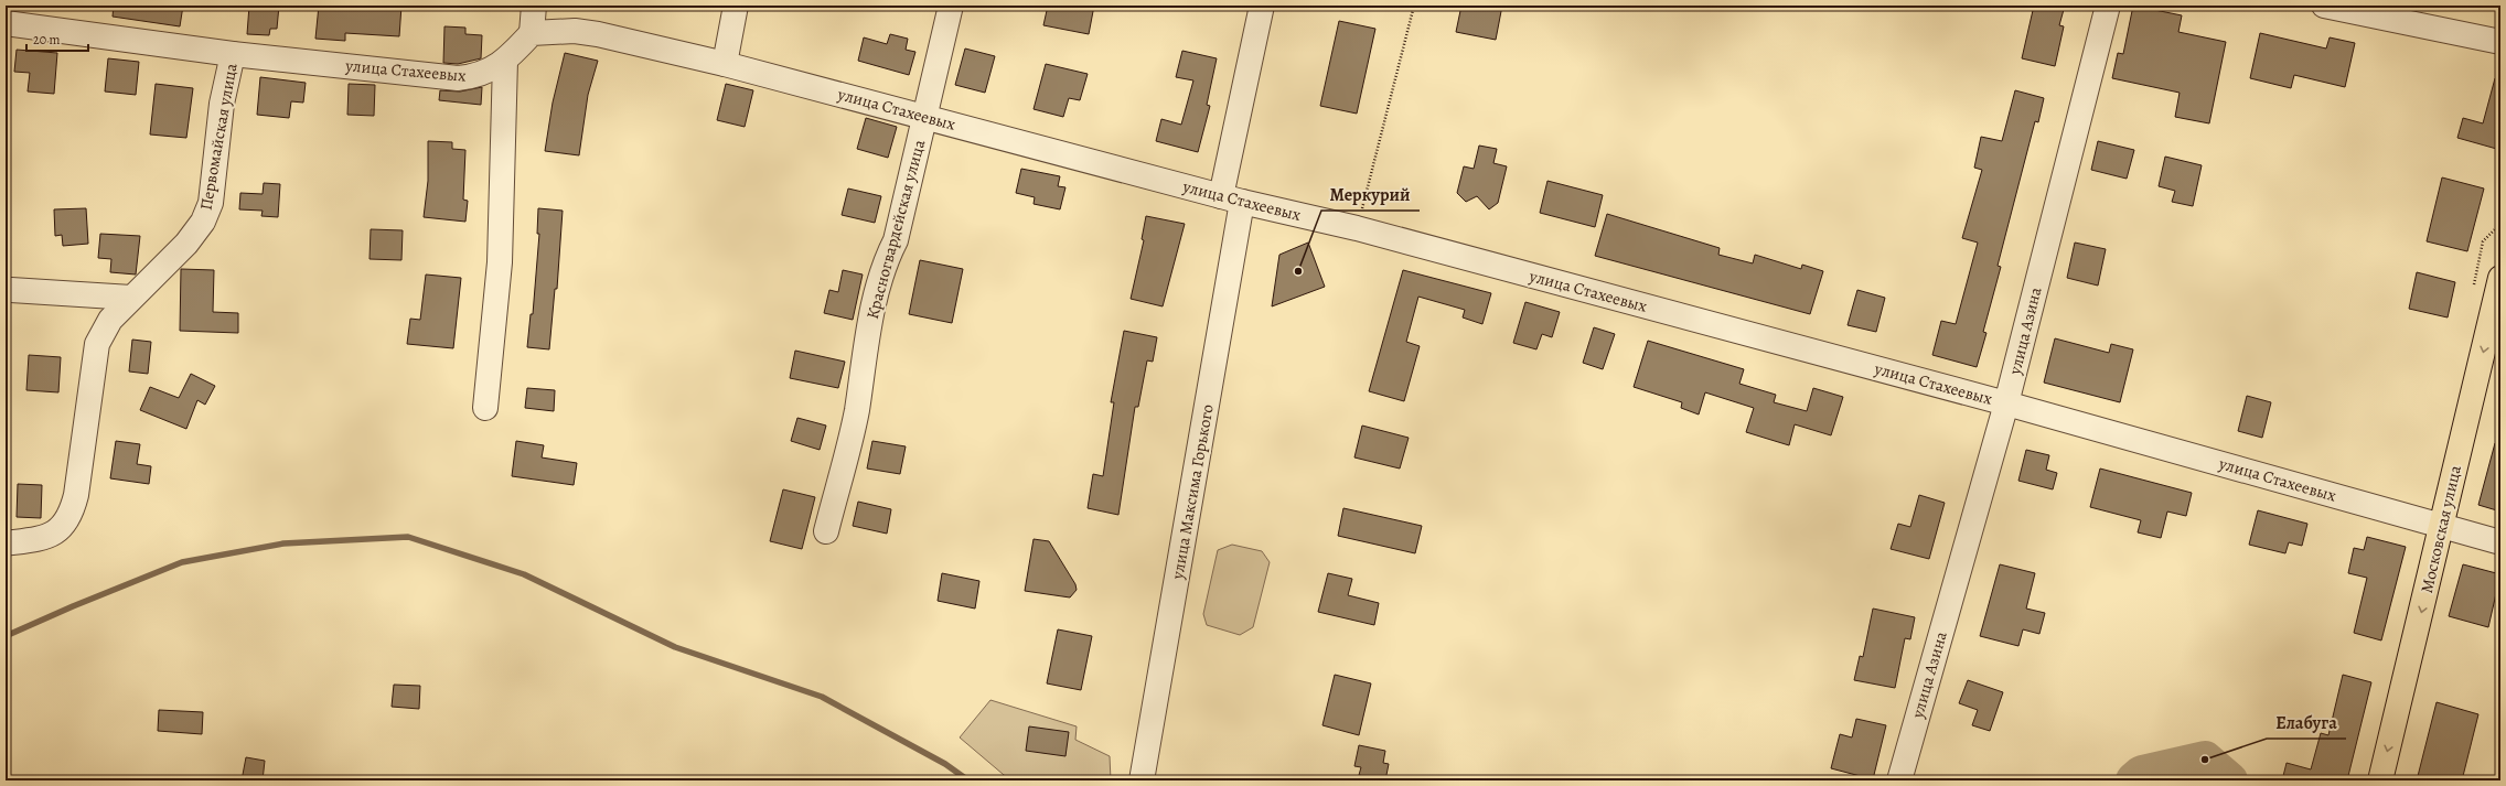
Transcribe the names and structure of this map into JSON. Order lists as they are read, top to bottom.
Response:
{
  "streets": {
    "main road": ["Московская улица"],
    "street": [
      "улица Стахеевых",
      "Первомайская улица",
      "Красногвардейская улица",
      "улица Азина",
      "улица Максима Горького"
    ]
  },
  "crossings": [
    ["улица Стахеевых", "Первомайская улица"],
    ["улица Стахеевых", "Красногвардейская улица"],
    ["улица Стахеевых", "улица Азина"],
    ["улица Стахеевых", "улица Максима Горького"],
    ["улица Стахеевых", "Московская улица"]
  ],
  "one_way": ["Московская улица"],
  "places": ["Меркурий", "Елабуга"],
  "scale_bar": "20 m"
}
